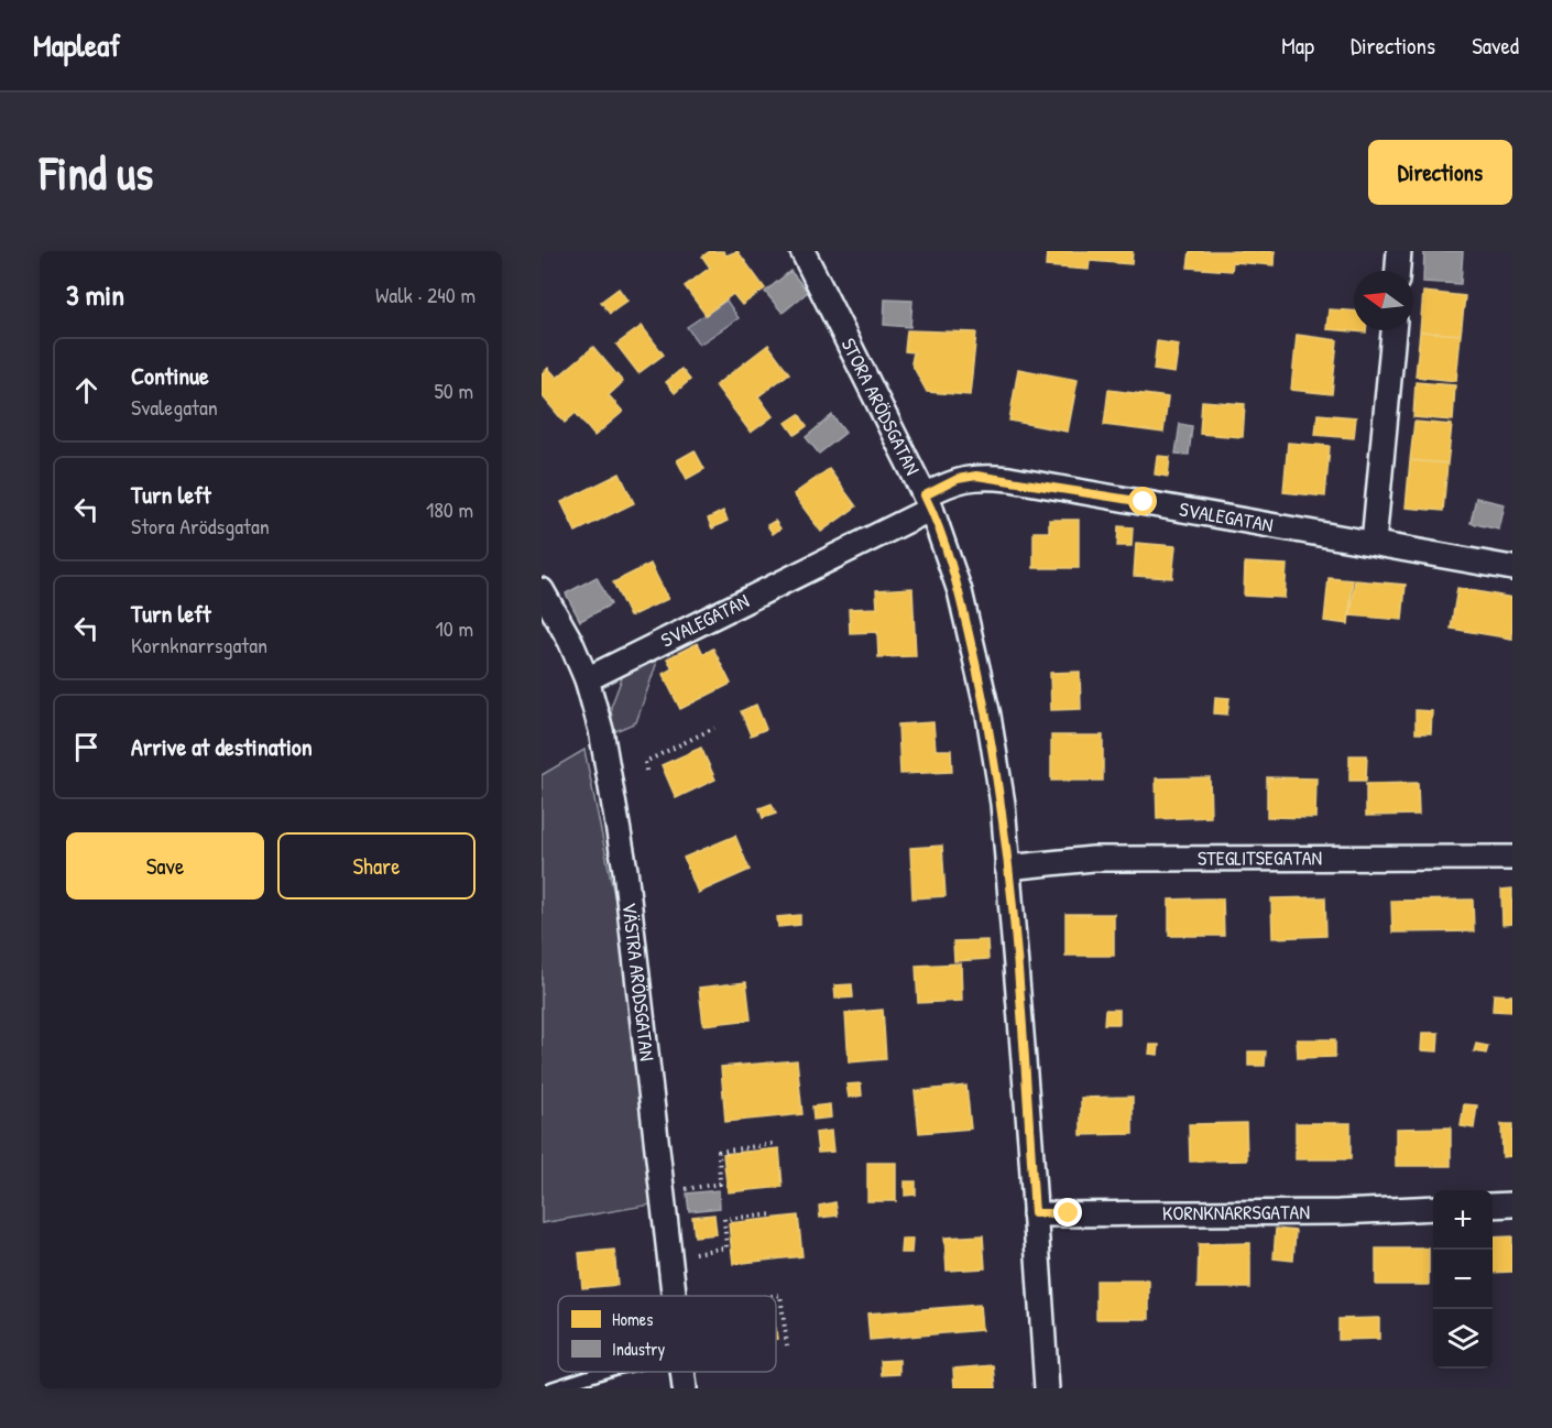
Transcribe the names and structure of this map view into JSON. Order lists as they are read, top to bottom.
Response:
{
  "streets": {
    "street": [
      "STORA ARÖDSGATAN",
      "SVALEGATAN",
      "STEGLITSEGATAN",
      "VÄSTRA ARÖDSGATAN",
      "KORNKNARRSGATAN"
    ]
  },
  "crossings": [
    ["STORA ARÖDSGATAN", "SVALEGATAN"],
    ["STORA ARÖDSGATAN", "STEGLITSEGATAN"],
    ["STORA ARÖDSGATAN", "KORNKNARRSGATAN"],
    ["SVALEGATAN", "VÄSTRA ARÖDSGATAN"]
  ],
  "legend": ["Homes", "Industry"],
  "north": "left",
  "page": {
    "header": "Mapleaf",
    "nav": ["Map", "Directions", "Saved"],
    "buttons": [
      "Directions",
      ["Save", "Share"]
    ],
    "title": "Find us",
    "heading": ["3 min", "Walk · 240 m"],
    "list": [
      ["Continue", "Svalegatan", "50 m"],
      ["Turn left", "Stora Arödsgatan", "180 m"],
      ["Turn left", "Kornknarrsgatan", "10 m"],
      "Arrive at destination"
    ],
    "map_buttons": ["+", "−"]
  }
}
